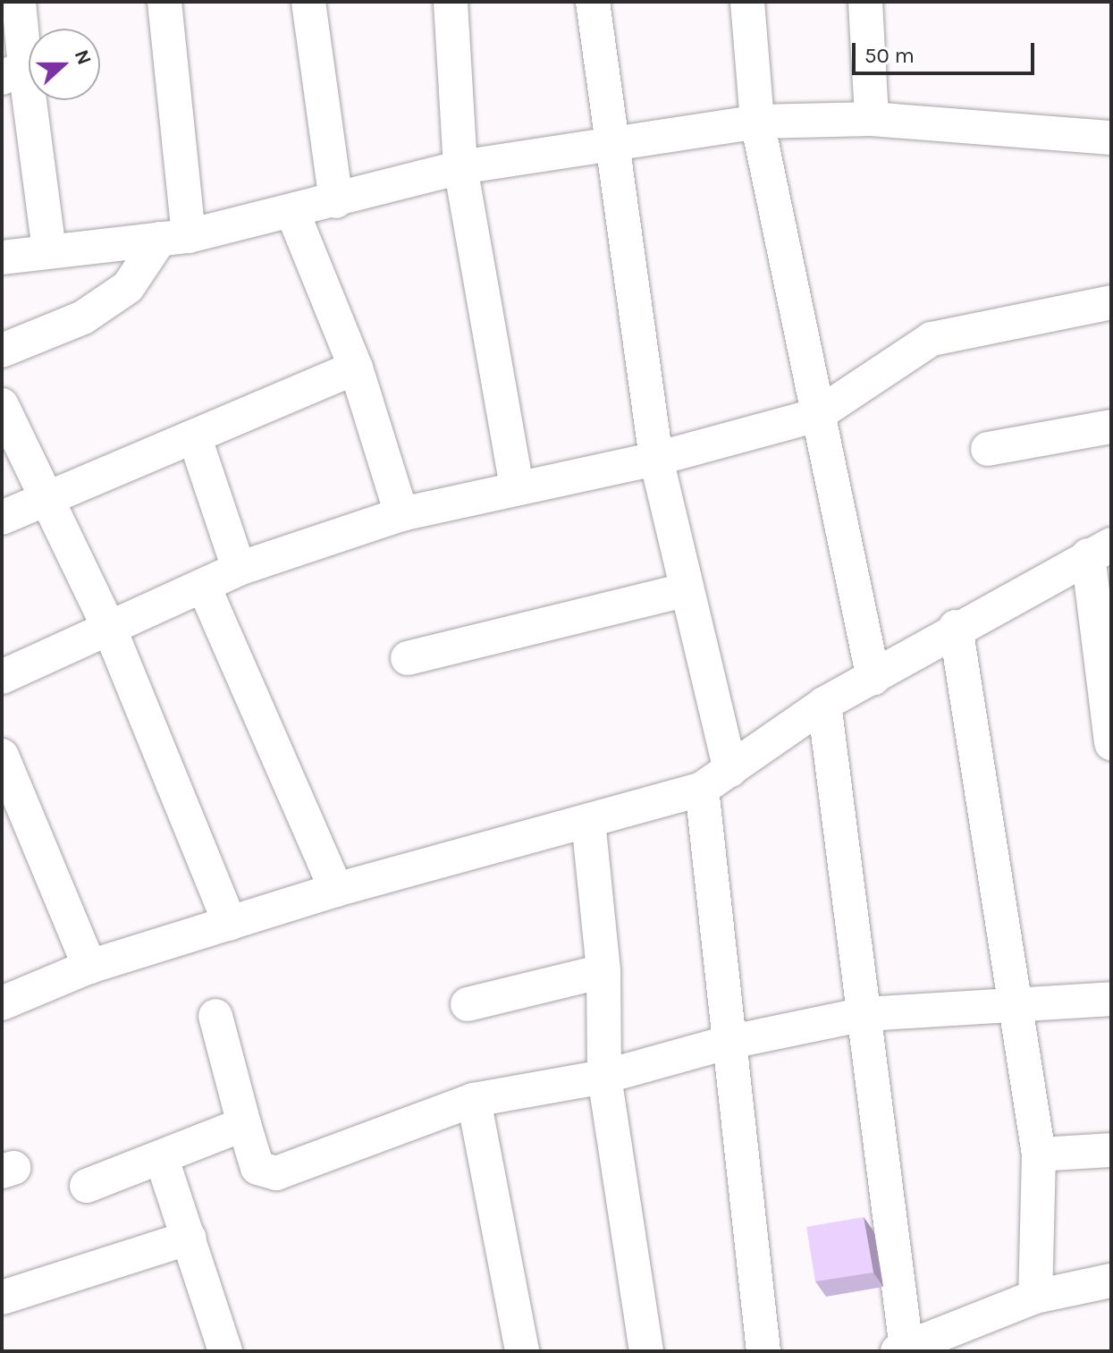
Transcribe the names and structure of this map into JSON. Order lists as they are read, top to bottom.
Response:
{
  "scale_bar": "50 m",
  "north": "right"
}
